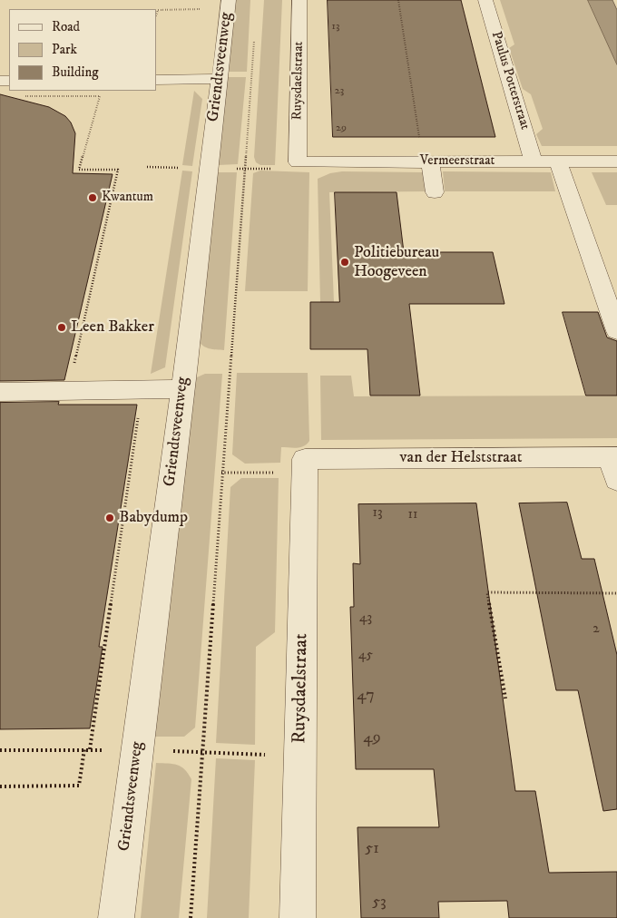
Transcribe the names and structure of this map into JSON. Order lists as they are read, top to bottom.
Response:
{
  "streets": {
    "street": [
      "Griendtsveenweg",
      "Ruysdaelstraat",
      "Paulus Potterstraat",
      "Vermeerstraat",
      "van der Helststraat"
    ]
  },
  "crossings": [
    ["Ruysdaelstraat", "Vermeerstraat"],
    ["Ruysdaelstraat", "van der Helststraat"],
    ["Paulus Potterstraat", "Vermeerstraat"]
  ],
  "places": [
    "Kwantum",
    "Politiebureau Hoogeveen",
    "Leen Bakker",
    "Babydump"
  ],
  "house_numbers": [
    "13",
    "23",
    "29",
    "13",
    "11",
    "43",
    "2",
    "45",
    "47",
    "49",
    "51",
    "53"
  ],
  "legend": ["Road", "Park", "Building"]
}
